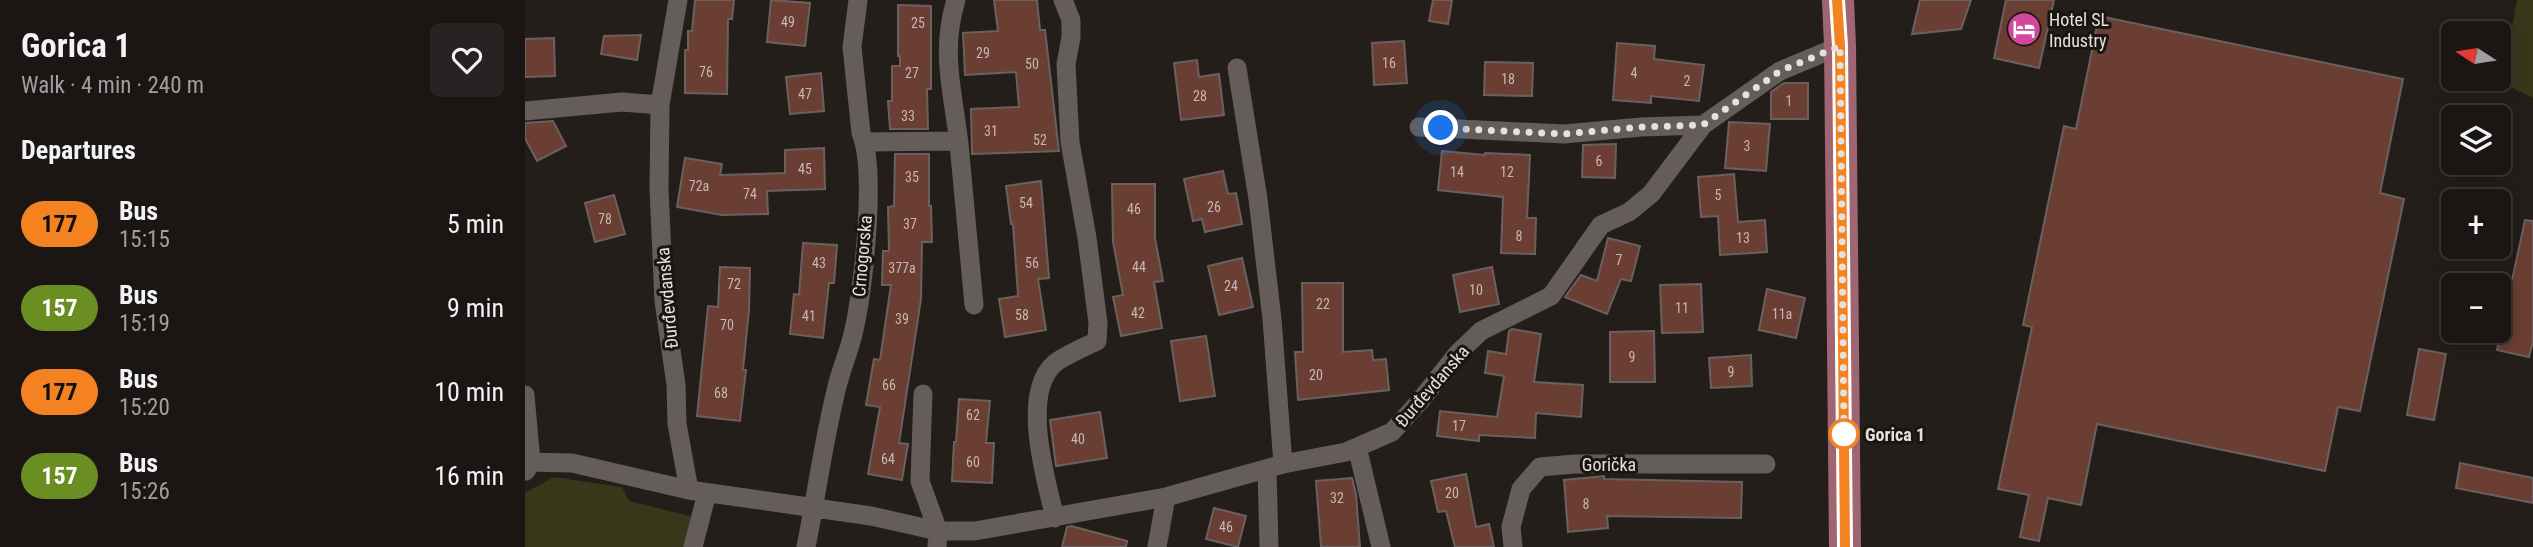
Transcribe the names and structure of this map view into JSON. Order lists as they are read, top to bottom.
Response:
{
  "streets": {
    "street": ["Crnogorska", "Đurđevdanska", "Gorička"]
  },
  "crossings": [
    ["Crnogorska", "Đurđevdanska"]
  ],
  "places": {
    "hotel": ["Hotel SL Industry"],
    "other": ["Gorica 1"]
  },
  "lines": ["bus line 177"],
  "house_numbers": [
    "49",
    "25",
    "29",
    "16",
    "50",
    "76",
    "27",
    "4",
    "18",
    "2",
    "47",
    "28",
    "1",
    "33",
    "31",
    "52",
    "3",
    "6",
    "45",
    "14",
    "12",
    "35",
    "72а",
    "74",
    "5",
    "54",
    "26",
    "46",
    "78",
    "37",
    "8",
    "13",
    "7",
    "43",
    "56",
    "44",
    "377a",
    "72",
    "24",
    "10",
    "22",
    "11",
    "42",
    "11a",
    "58",
    "41",
    "39",
    "70",
    "9",
    "9",
    "20",
    "66",
    "68",
    "62",
    "17",
    "40",
    "64",
    "60",
    "20",
    "32",
    "8",
    "46"
  ],
  "north": "left",
  "page": {
    "heading": [
      ["Gorica 1", "Walk · 4 min · 240 m"],
      "Departures"
    ],
    "map_buttons": ["+", "−"],
    "list": [
      {
        "mark": "177",
        "name": "Bus",
        "note": "15:15",
        "value": "5 min"
      },
      {
        "mark": "157",
        "name": "Bus",
        "note": "15:19",
        "value": "9 min"
      },
      {
        "mark": "177",
        "name": "Bus",
        "note": "15:20",
        "value": "10 min"
      },
      {
        "mark": "157",
        "name": "Bus",
        "note": "15:26",
        "value": "16 min"
      }
    ]
  }
}
